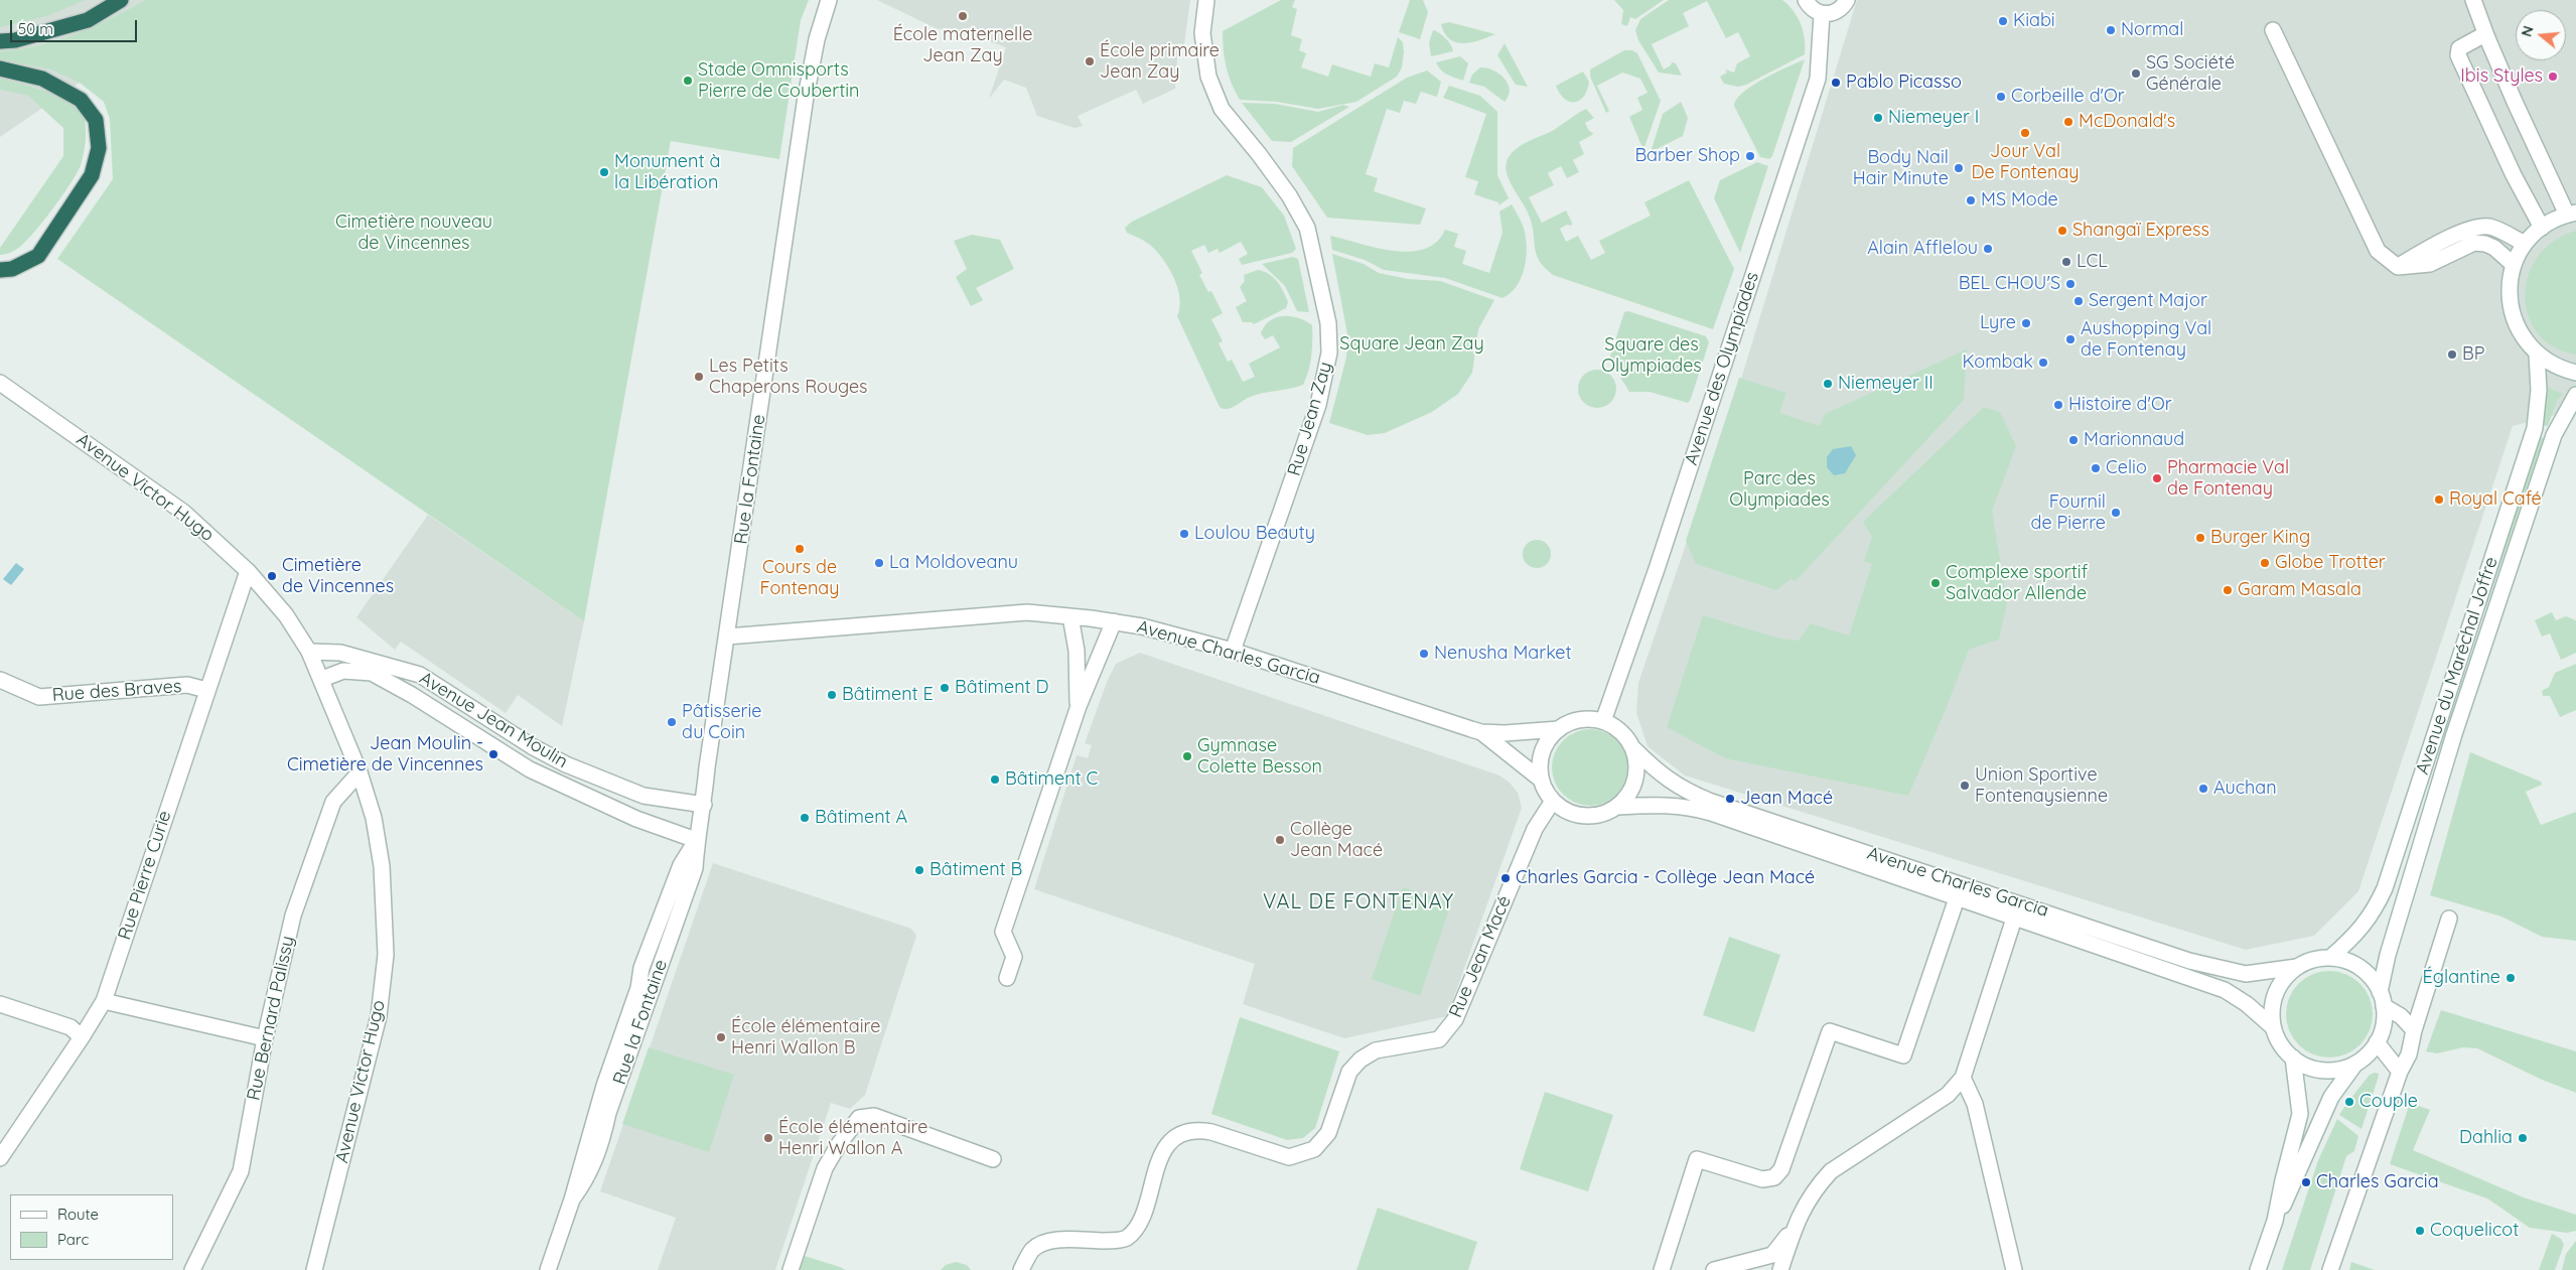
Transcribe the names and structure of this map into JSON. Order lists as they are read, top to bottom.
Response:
{
  "streets": {
    "street": [
      "Avenue des Olympiades",
      "Rue Jean Zay",
      "Rue la Fontaine",
      "Avenue Victor Hugo",
      "Avenue Charles Garcia",
      "Avenue du Maréchal Joffre",
      "Rue des Braves",
      "Avenue Jean Moulin",
      "Rue Pierre Curie",
      "Rue Jean Macé",
      "Rue Bernard Palissy"
    ]
  },
  "crossings": [
    ["Avenue des Olympiades", "Avenue Charles Garcia"],
    ["Avenue des Olympiades", "Rue Jean Macé"],
    ["Rue Jean Zay", "Avenue Charles Garcia"],
    ["Rue la Fontaine", "Avenue Charles Garcia"],
    ["Rue la Fontaine", "Avenue Jean Moulin"],
    ["Avenue Victor Hugo", "Avenue Jean Moulin"],
    ["Avenue Victor Hugo", "Rue Pierre Curie"],
    ["Avenue Victor Hugo", "Rue Bernard Palissy"],
    ["Avenue Charles Garcia", "Avenue du Maréchal Joffre"],
    ["Avenue Charles Garcia", "Rue Jean Macé"],
    ["Rue des Braves", "Rue Pierre Curie"]
  ],
  "districts": ["VAL DE FONTENAY"],
  "parks": [
    "Cimetière nouveau de Vincennes",
    "Square Jean Zay",
    "Square des Olympiades",
    "Parc des Olympiades"
  ],
  "places": [
    "École maternelle Jean Zay",
    "Kiabi",
    "Normal",
    "École primaire Jean Zay",
    "SG Société Générale",
    "Ibis Styles",
    "Stade Omnisports Pierre de Coubertin",
    "Pablo Picasso",
    "Corbeille d'Or",
    "Niemeyer I",
    "McDonald's",
    "Jour Val De Fontenay",
    "Barber Shop",
    "Body Nail Hair Minute",
    "Monument à la Libération",
    "MS Mode",
    "Shangaï Express",
    "Alain Afflelou",
    "LCL",
    "BEL CHOU'S",
    "Sergent Major",
    "Lyre",
    "Aushopping Val de Fontenay",
    "BP",
    "Kombak",
    "Les Petits Chaperons Rouges",
    "Niemeyer II",
    "Histoire d'Or",
    "Marionnaud",
    "Celio",
    "Pharmacie Val de Fontenay",
    "Royal Café",
    "Fournil de Pierre",
    "Loulou Beauty",
    "Burger King",
    "Cours de Fontenay",
    "La Moldoveanu",
    "Globe Trotter",
    "Cimetière de Vincennes",
    "Complexe sportif Salvador Allende",
    "Garam Masala",
    "Nenusha Market",
    "Bâtiment D",
    "Bâtiment E",
    "Pâtisserie du Coin",
    "Jean Moulin - Cimetière de Vincennes",
    "Gymnase Colette Besson",
    "Bâtiment C",
    "Union Sportive Fontenaysienne",
    "Auchan",
    "Jean Macé",
    "Bâtiment A",
    "Collège Jean Macé",
    "Bâtiment B",
    "Charles Garcia - Collège Jean Macé",
    "Églantine",
    "École élémentaire Henri Wallon B",
    "Couple",
    "École élémentaire Henri Wallon A",
    "Dahlia",
    "Charles Garcia",
    "Coquelicot"
  ],
  "legend": ["Route", "Parc"],
  "scale_bar": "50 m",
  "north": "left"
}
